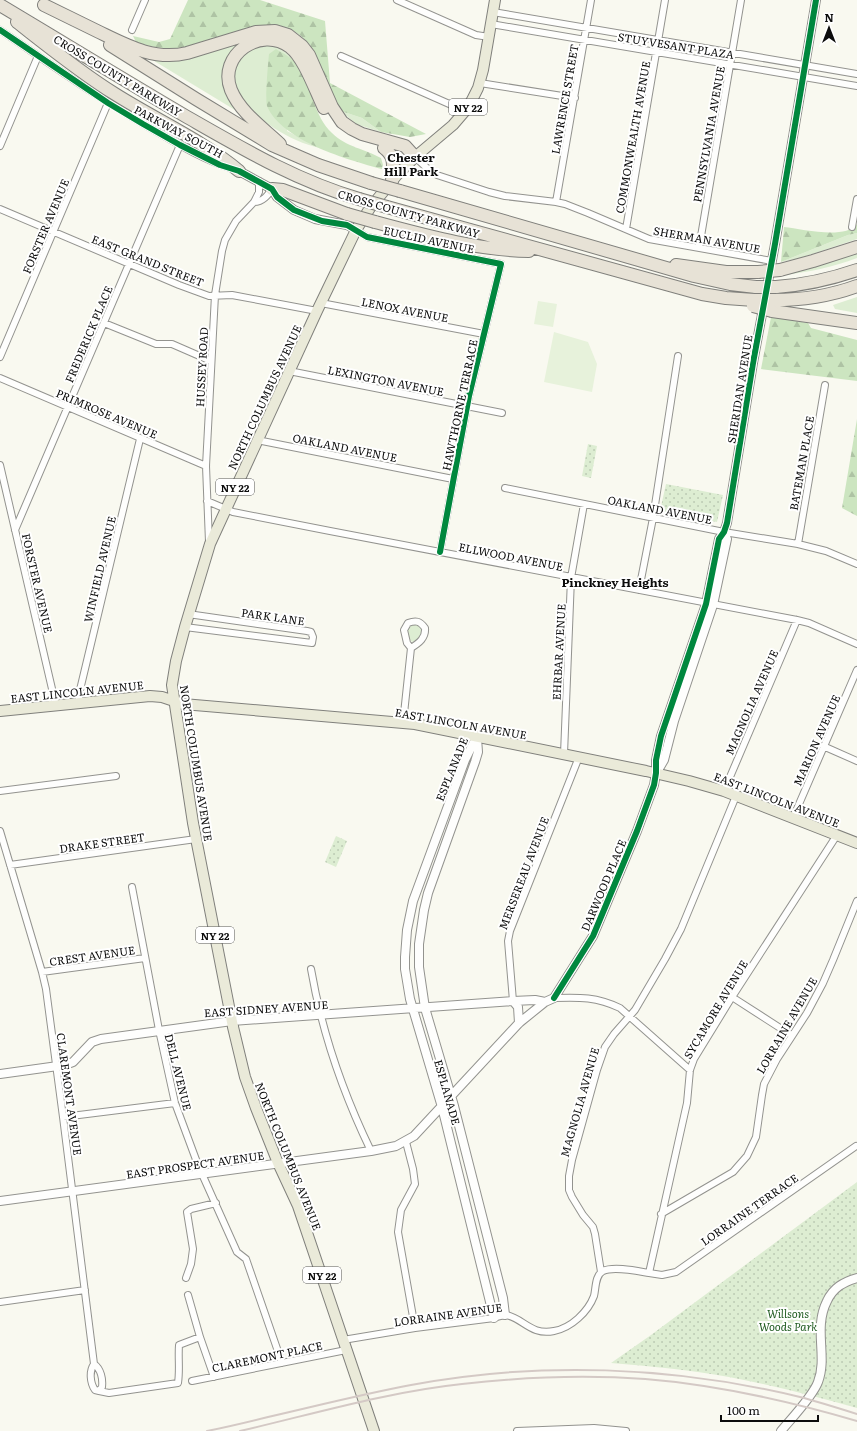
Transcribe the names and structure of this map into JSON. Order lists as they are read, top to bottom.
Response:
{
  "streets": {
    "highway": ["CROSS COUNTY PARKWAY"],
    "main road": ["NY 22", "NORTH COLUMBUS AVENUE", "EAST LINCOLN AVENUE"],
    "street": [
      "STUYVESANT PLAZA",
      "LAWRENCE STREET",
      "PARKWAY SOUTH",
      "PENNSYLVANIA AVENUE",
      "COMMONWEALTH AVENUE",
      "FORSTER AVENUE",
      "EUCLID AVENUE",
      "SHERMAN AVENUE",
      "EAST GRAND STREET",
      "LENOX AVENUE",
      "FREDERICK PLACE",
      "HUSSEY ROAD",
      "LEXINGTON AVENUE",
      "SHERIDAN AVENUE",
      "HAWTHORNE TERRACE",
      "PRIMROSE AVENUE",
      "OAKLAND AVENUE",
      "BATEMAN PLACE",
      "ELLWOOD AVENUE",
      "WINFIELD AVENUE",
      "PARK LANE",
      "EHRBAR AVENUE",
      "MAGNOLIA AVENUE",
      "MARION AVENUE",
      "ESPLANADE",
      "DRAKE STREET",
      "MERSEREAU AVENUE",
      "DARWOOD PLACE",
      "CREST AVENUE",
      "EAST SIDNEY AVENUE",
      "SYCAMORE AVENUE",
      "LORRAINE AVENUE",
      "DELL AVENUE",
      "CLAREMONT AVENUE",
      "EAST PROSPECT AVENUE",
      "LORRAINE TERRACE",
      "CLAREMONT PLACE"
    ]
  },
  "crossings": [
    ["STUYVESANT PLAZA", "LAWRENCE STREET"],
    ["STUYVESANT PLAZA", "PENNSYLVANIA AVENUE"],
    ["STUYVESANT PLAZA", "COMMONWEALTH AVENUE"],
    ["STUYVESANT PLAZA", "SHERIDAN AVENUE"],
    ["STUYVESANT PLAZA", "NORTH COLUMBUS AVENUE"],
    ["LAWRENCE STREET", "SHERMAN AVENUE"],
    ["PARKWAY SOUTH", "FORSTER AVENUE"],
    ["PARKWAY SOUTH", "EUCLID AVENUE"],
    ["PARKWAY SOUTH", "FREDERICK PLACE"],
    ["PARKWAY SOUTH", "HUSSEY ROAD"],
    ["PARKWAY SOUTH", "NORTH COLUMBUS AVENUE"],
    ["PENNSYLVANIA AVENUE", "SHERMAN AVENUE"],
    ["COMMONWEALTH AVENUE", "SHERMAN AVENUE"],
    ["FORSTER AVENUE", "EAST GRAND STREET"],
    ["FORSTER AVENUE", "FREDERICK PLACE"],
    ["FORSTER AVENUE", "EAST LINCOLN AVENUE"],
    ["EUCLID AVENUE", "NORTH COLUMBUS AVENUE"],
    ["EUCLID AVENUE", "HAWTHORNE TERRACE"],
    ["SHERMAN AVENUE", "SHERIDAN AVENUE"],
    ["SHERMAN AVENUE", "NORTH COLUMBUS AVENUE"],
    ["EAST GRAND STREET", "LENOX AVENUE"],
    ["EAST GRAND STREET", "FREDERICK PLACE"],
    ["EAST GRAND STREET", "HUSSEY ROAD"],
    ["EAST GRAND STREET", "NORTH COLUMBUS AVENUE"],
    ["LENOX AVENUE", "NORTH COLUMBUS AVENUE"],
    ["LENOX AVENUE", "HAWTHORNE TERRACE"],
    ["FREDERICK PLACE", "PRIMROSE AVENUE"],
    ["HUSSEY ROAD", "NORTH COLUMBUS AVENUE"],
    ["HUSSEY ROAD", "PRIMROSE AVENUE"],
    ["HUSSEY ROAD", "ELLWOOD AVENUE"],
    ["LEXINGTON AVENUE", "NORTH COLUMBUS AVENUE"],
    ["LEXINGTON AVENUE", "HAWTHORNE TERRACE"],
    ["SHERIDAN AVENUE", "OAKLAND AVENUE"],
    ["SHERIDAN AVENUE", "ELLWOOD AVENUE"],
    ["SHERIDAN AVENUE", "EAST LINCOLN AVENUE"],
    ["SHERIDAN AVENUE", "DARWOOD PLACE"],
    ["NORTH COLUMBUS AVENUE", "OAKLAND AVENUE"],
    ["NORTH COLUMBUS AVENUE", "ELLWOOD AVENUE"],
    ["NORTH COLUMBUS AVENUE", "PARK LANE"],
    ["NORTH COLUMBUS AVENUE", "EAST LINCOLN AVENUE"],
    ["NORTH COLUMBUS AVENUE", "DRAKE STREET"],
    ["NORTH COLUMBUS AVENUE", "EAST SIDNEY AVENUE"],
    ["NORTH COLUMBUS AVENUE", "LORRAINE AVENUE"],
    ["NORTH COLUMBUS AVENUE", "EAST PROSPECT AVENUE"],
    ["NORTH COLUMBUS AVENUE", "CLAREMONT PLACE"],
    ["HAWTHORNE TERRACE", "OAKLAND AVENUE"],
    ["HAWTHORNE TERRACE", "ELLWOOD AVENUE"],
    ["PRIMROSE AVENUE", "WINFIELD AVENUE"],
    ["OAKLAND AVENUE", "BATEMAN PLACE"],
    ["OAKLAND AVENUE", "EHRBAR AVENUE"],
    ["ELLWOOD AVENUE", "EHRBAR AVENUE"],
    ["ELLWOOD AVENUE", "MAGNOLIA AVENUE"],
    ["WINFIELD AVENUE", "EAST LINCOLN AVENUE"],
    ["EHRBAR AVENUE", "EAST LINCOLN AVENUE"],
    ["EAST LINCOLN AVENUE", "MAGNOLIA AVENUE"],
    ["EAST LINCOLN AVENUE", "MARION AVENUE"],
    ["EAST LINCOLN AVENUE", "ESPLANADE"],
    ["EAST LINCOLN AVENUE", "MERSEREAU AVENUE"],
    ["EAST LINCOLN AVENUE", "DARWOOD PLACE"],
    ["EAST LINCOLN AVENUE", "SYCAMORE AVENUE"],
    ["MAGNOLIA AVENUE", "LORRAINE AVENUE"],
    ["MAGNOLIA AVENUE", "EAST PROSPECT AVENUE"],
    ["ESPLANADE", "EAST SIDNEY AVENUE"],
    ["ESPLANADE", "LORRAINE AVENUE"],
    ["ESPLANADE", "EAST PROSPECT AVENUE"],
    ["DRAKE STREET", "CLAREMONT AVENUE"],
    ["MERSEREAU AVENUE", "EAST SIDNEY AVENUE"],
    ["DARWOOD PLACE", "EAST PROSPECT AVENUE"],
    ["CREST AVENUE", "DELL AVENUE"],
    ["CREST AVENUE", "CLAREMONT AVENUE"],
    ["EAST SIDNEY AVENUE", "DELL AVENUE"],
    ["EAST SIDNEY AVENUE", "CLAREMONT AVENUE"],
    ["EAST SIDNEY AVENUE", "EAST PROSPECT AVENUE"],
    ["SYCAMORE AVENUE", "LORRAINE AVENUE"],
    ["SYCAMORE AVENUE", "EAST PROSPECT AVENUE"],
    ["DELL AVENUE", "EAST PROSPECT AVENUE"],
    ["DELL AVENUE", "CLAREMONT PLACE"],
    ["CLAREMONT AVENUE", "EAST PROSPECT AVENUE"]
  ],
  "districts": ["Chester Hill Park", "Pinckney Heights"],
  "parks": ["Willsons Woods Park"],
  "scale_bar": "100 m",
  "north": "top"
}
